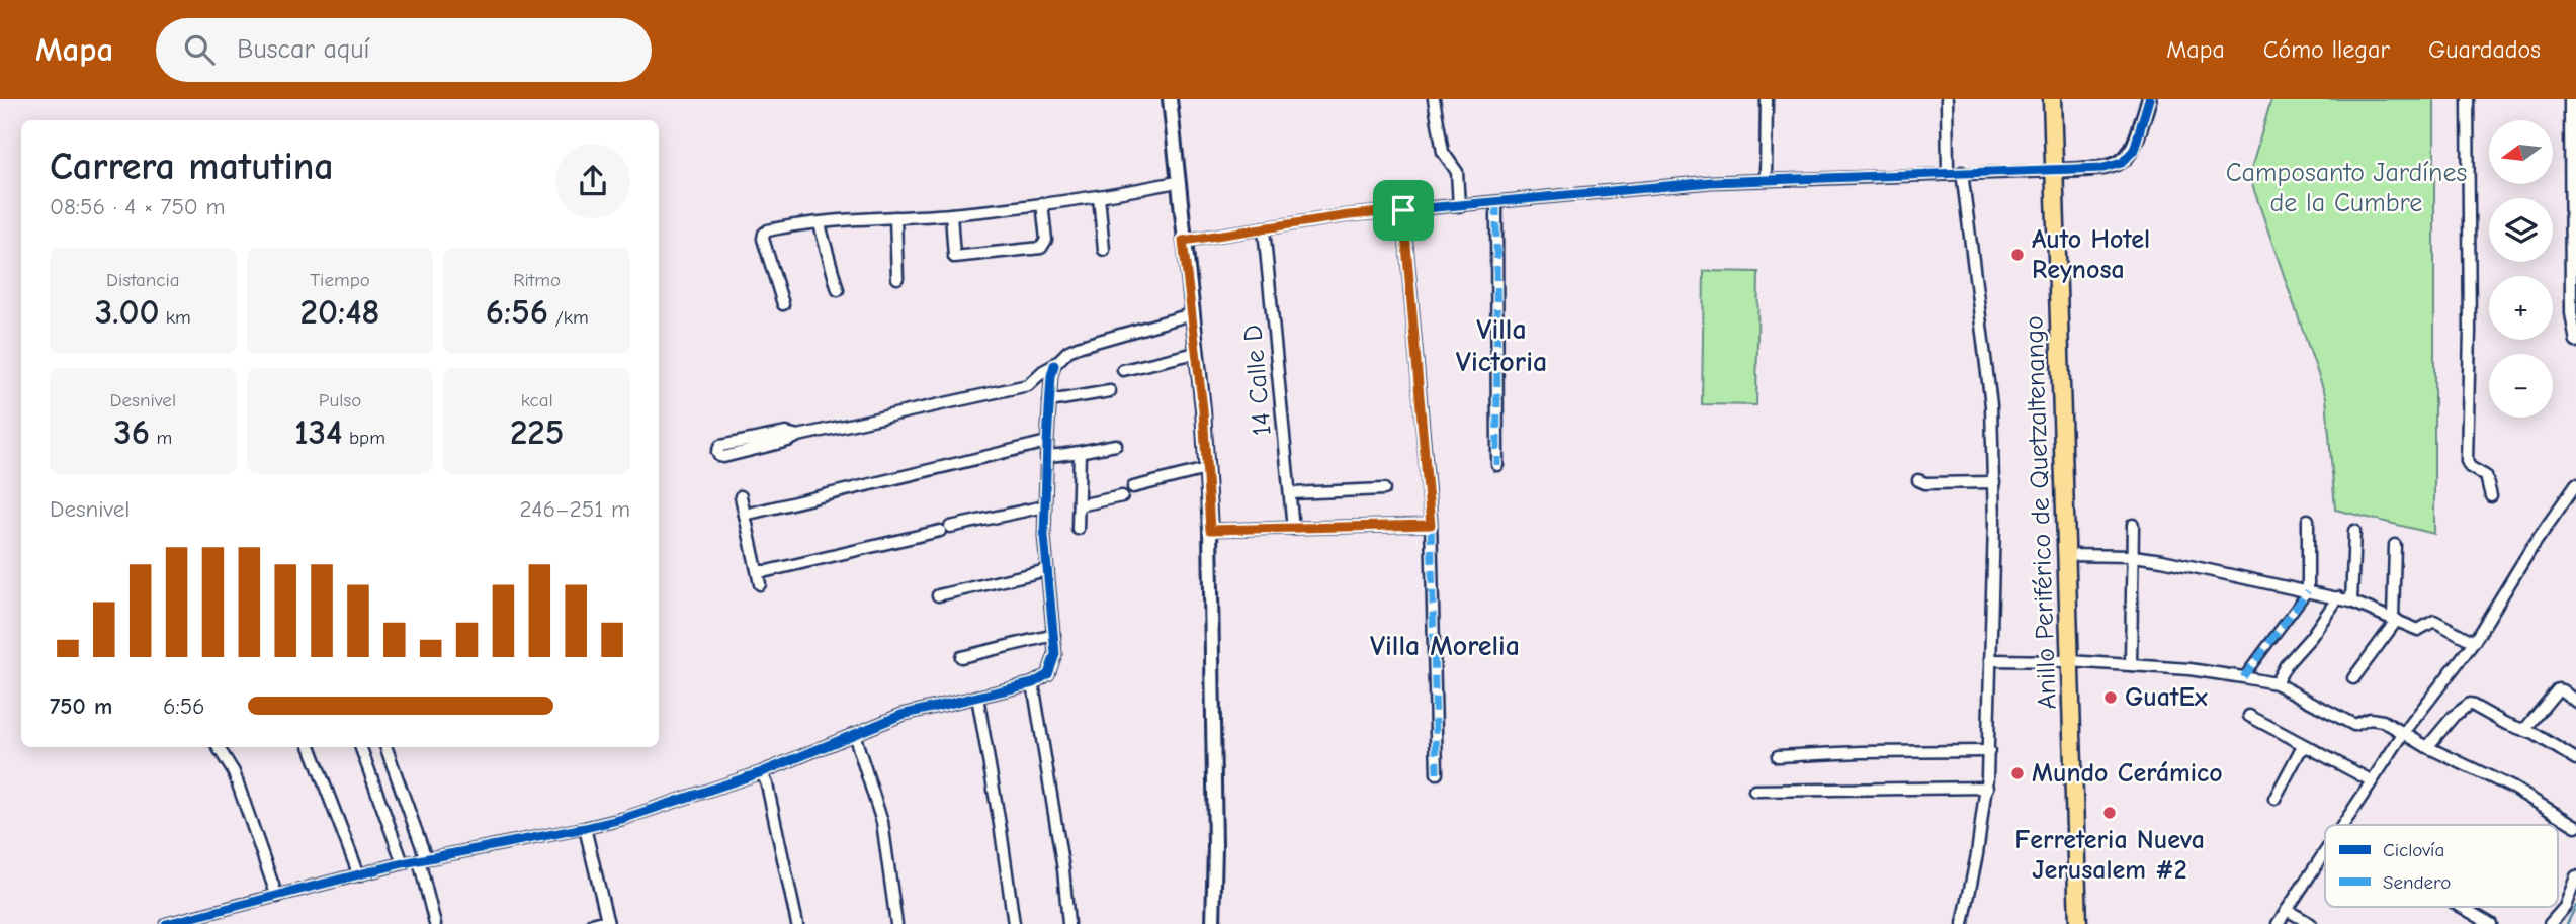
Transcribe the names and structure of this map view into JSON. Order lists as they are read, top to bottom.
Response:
{
  "streets": {
    "highway": ["Anillo Periférico de Quetzaltenango"],
    "street": ["14 Calle D"]
  },
  "districts": ["Villa Victoria", "Villa Morelia"],
  "parks": ["Camposanto Jardínes de la Cumbre"],
  "places": [
    "Auto Hotel Reynosa",
    "GuatEx",
    "Mundo Cerámico",
    "Ferreteria Nueva Jerusalem #2"
  ],
  "legend": ["Ciclovía", "Sendero"],
  "north": "left",
  "page": {
    "header": "Mapa",
    "search": "Buscar aquí",
    "nav": ["Mapa", "Cómo llegar", "Guardados"],
    "map_buttons": ["+", "−"],
    "heading": ["Carrera matutina", "08:56 · 4 × 750 m"],
    "stats": [
      ["Distancia", "3.00 km"],
      ["Tiempo", "20:48"],
      ["Ritmo", "6:56 /km"],
      ["Desnivel", "36 m"],
      ["Pulso", "134 bpm"],
      ["kcal", "225"]
    ],
    "chart": ["Desnivel", "246–251 m"],
    "list": [
      {
        "name": "750 m",
        "note": "6:56"
      }
    ]
  }
}
